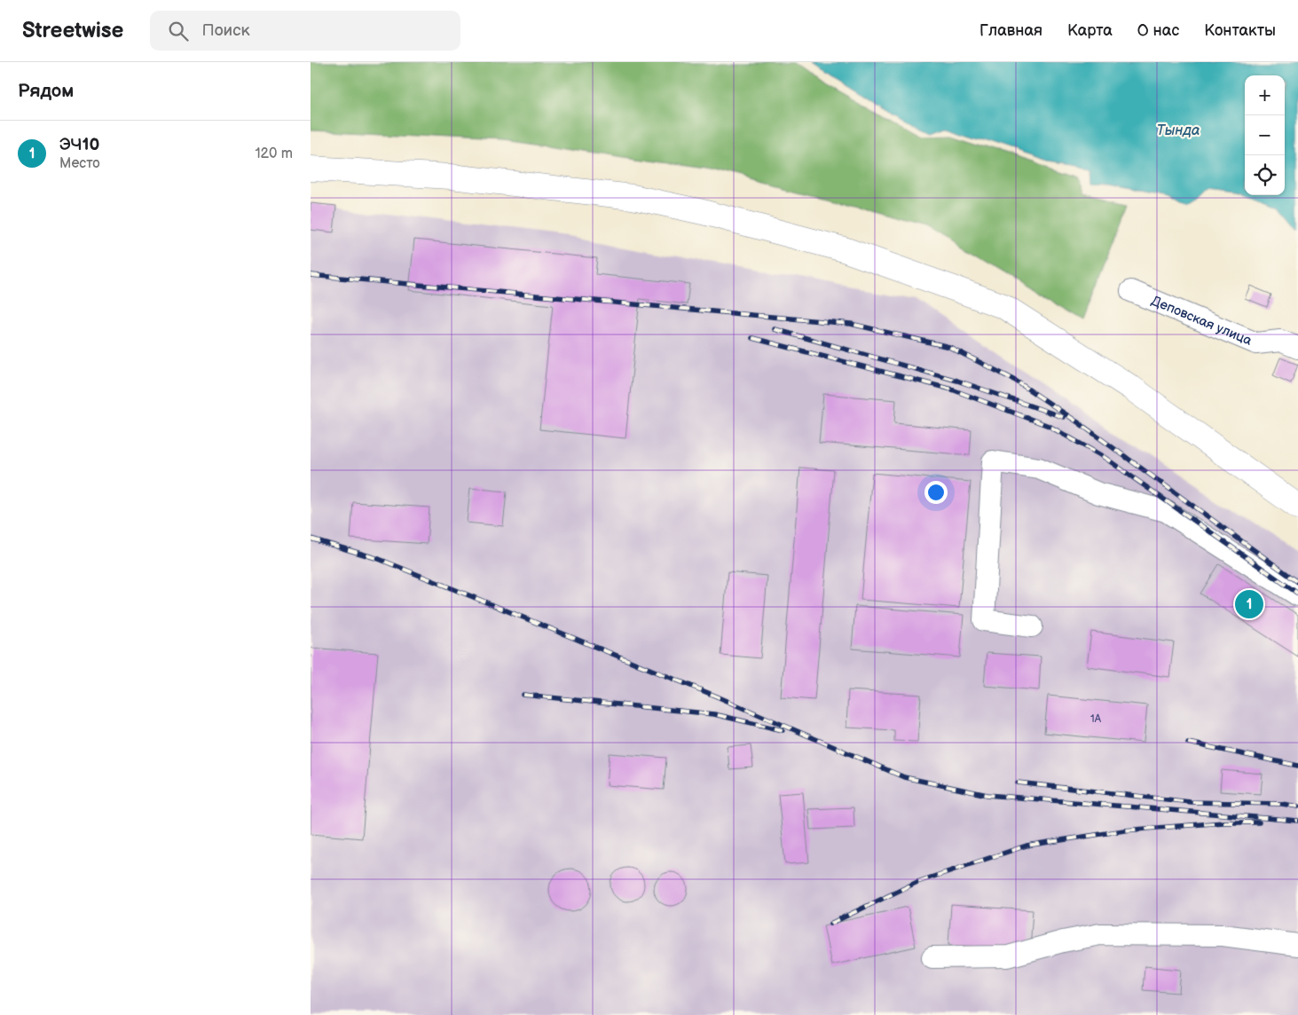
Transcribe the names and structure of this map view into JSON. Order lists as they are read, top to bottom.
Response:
{
  "streets": {
    "street": ["Деповская улица"]
  },
  "water": ["Тында"],
  "house_numbers": ["1А"],
  "page": {
    "header": "Streetwise",
    "search": "Поиск",
    "nav": [
      "Главная",
      "Карта",
      "О нас",
      "Контакты"
    ],
    "heading": "Рядом",
    "map_buttons": ["+", "−"],
    "list": [
      {
        "mark": "1",
        "name": "ЭЧ10",
        "note": "Место",
        "value": "120 m"
      }
    ],
    "pins": "1"
  }
}
